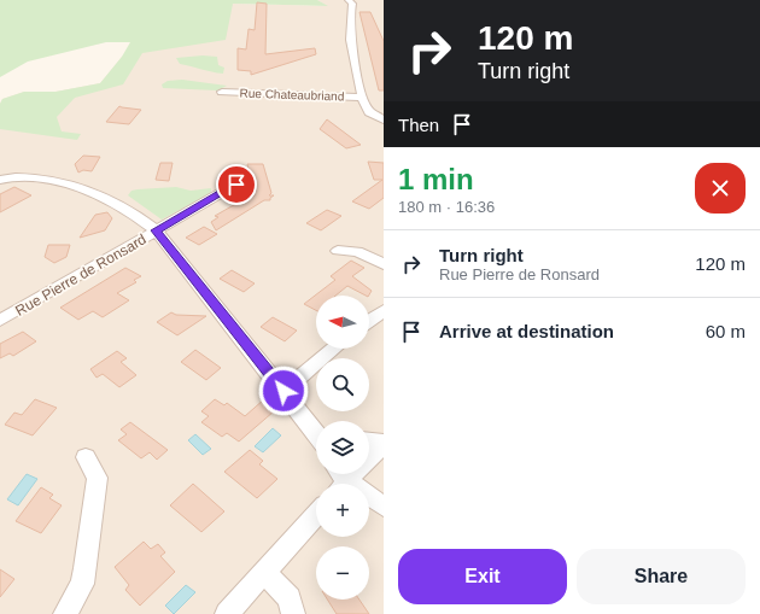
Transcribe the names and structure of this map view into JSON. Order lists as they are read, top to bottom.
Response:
{
  "streets": {
    "street": ["Rue Chateaubriand", "Rue Pierre de Ronsard"]
  },
  "north": "left",
  "page": {
    "turn": ["120 m", "Turn right"],
    "then": "Then",
    "heading": ["1 min", "180 m · 16:36"],
    "list": [
      {
        "name": "Turn right",
        "note": "Rue Pierre de Ronsard",
        "value": "120 m"
      },
      {
        "name": "Arrive at destination",
        "value": "60 m"
      }
    ],
    "map_buttons": ["+", "−"],
    "buttons": ["Exit", "Share"]
  }
}
